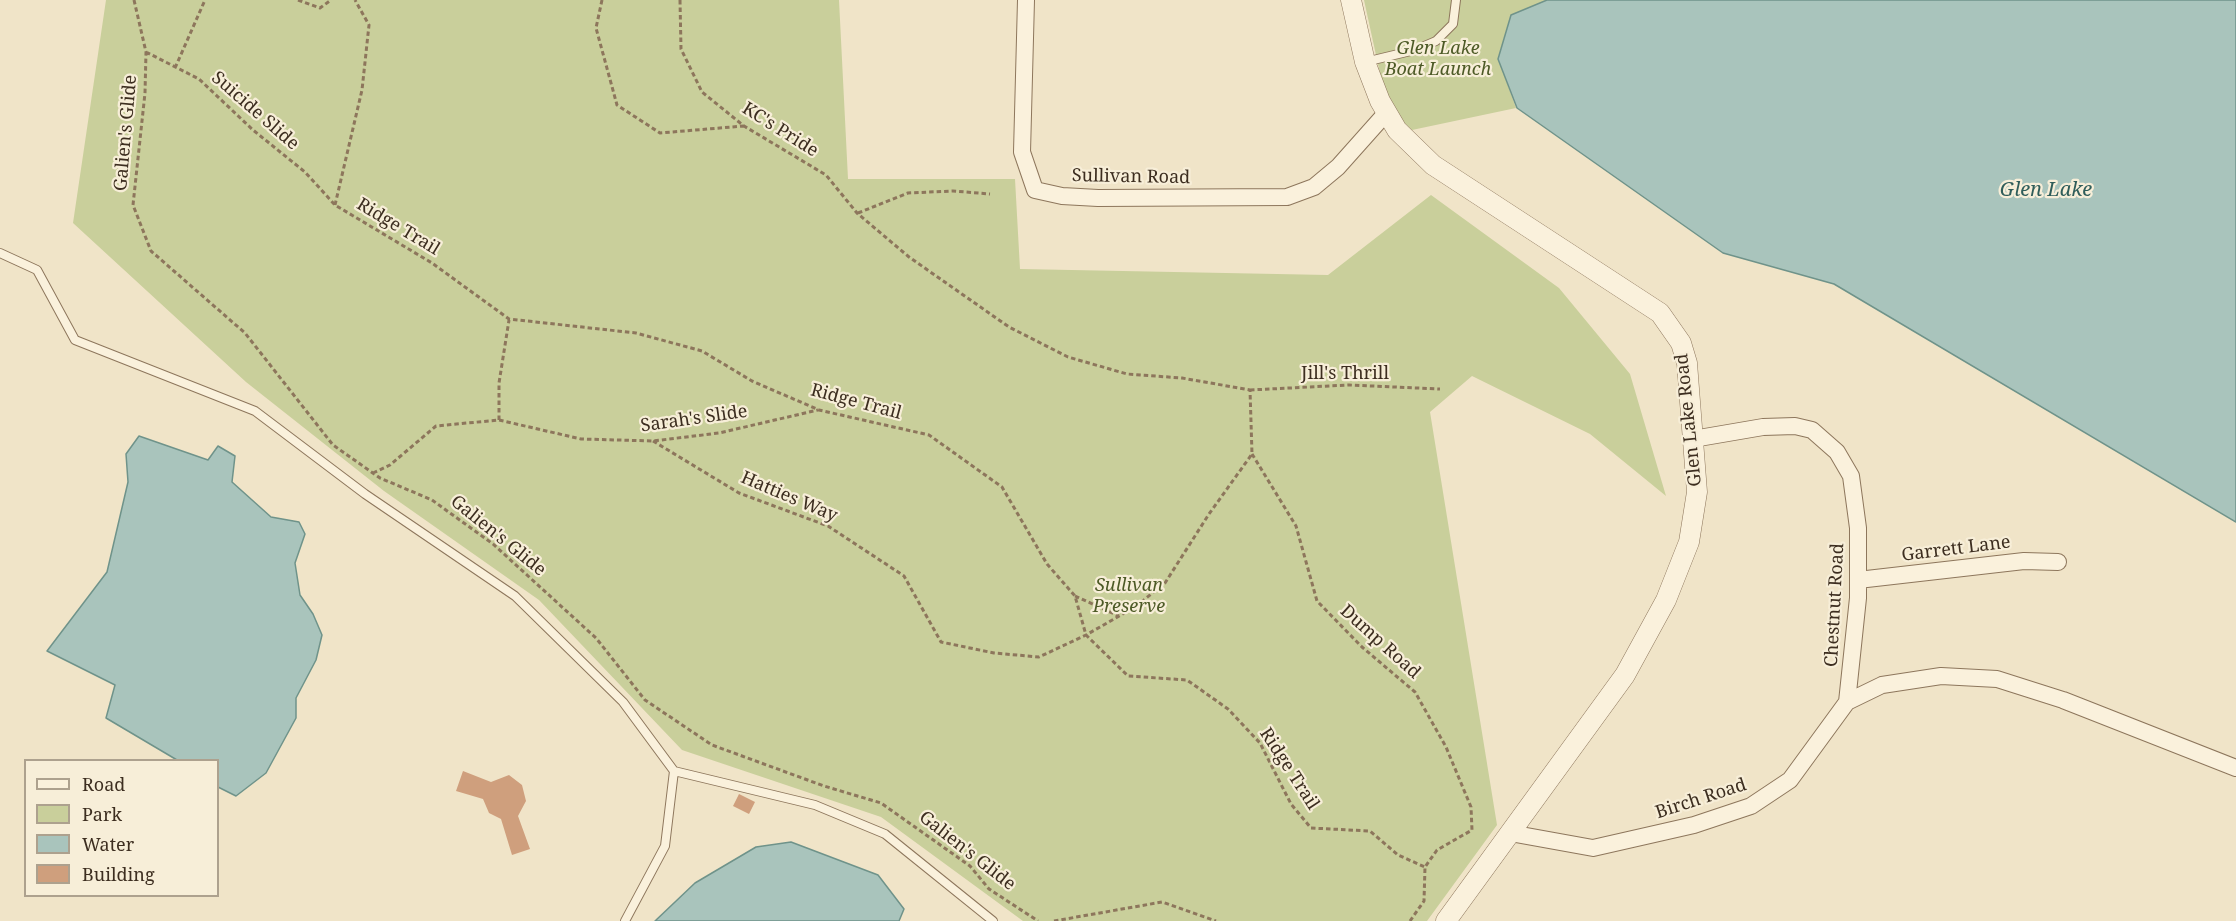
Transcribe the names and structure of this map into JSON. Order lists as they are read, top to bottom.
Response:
{
  "streets": {
    "street": [
      "Sullivan Road",
      "Glen Lake Road",
      "Garrett Lane",
      "Chestnut Road",
      "Birch Road"
    ],
    "path": [
      "Suicide Slide",
      "KC's Pride",
      "Galien's Glide",
      "Ridge Trail",
      "Jill's Thrill",
      "Sarah's Slide",
      "Hatties Way",
      "Dump Road"
    ]
  },
  "crossings": [
    ["Suicide Slide", "Galien's Glide"],
    ["Suicide Slide", "Ridge Trail"],
    ["KC's Pride", "Jill's Thrill"],
    ["Galien's Glide", "Sarah's Slide"],
    ["Sullivan Road", "Glen Lake Road"],
    ["Ridge Trail", "Sarah's Slide"],
    ["Ridge Trail", "Hatties Way"],
    ["Ridge Trail", "Dump Road"],
    ["Sarah's Slide", "Hatties Way"],
    ["Glen Lake Road", "Chestnut Road"],
    ["Glen Lake Road", "Birch Road"],
    ["Hatties Way", "Dump Road"],
    ["Garrett Lane", "Chestnut Road"],
    ["Chestnut Road", "Birch Road"]
  ],
  "water": ["Glen Lake"],
  "parks": ["Glen Lake Boat Launch", "Sullivan Preserve"],
  "legend": [
    "Road",
    "Park",
    "Water",
    "Building"
  ]
}
